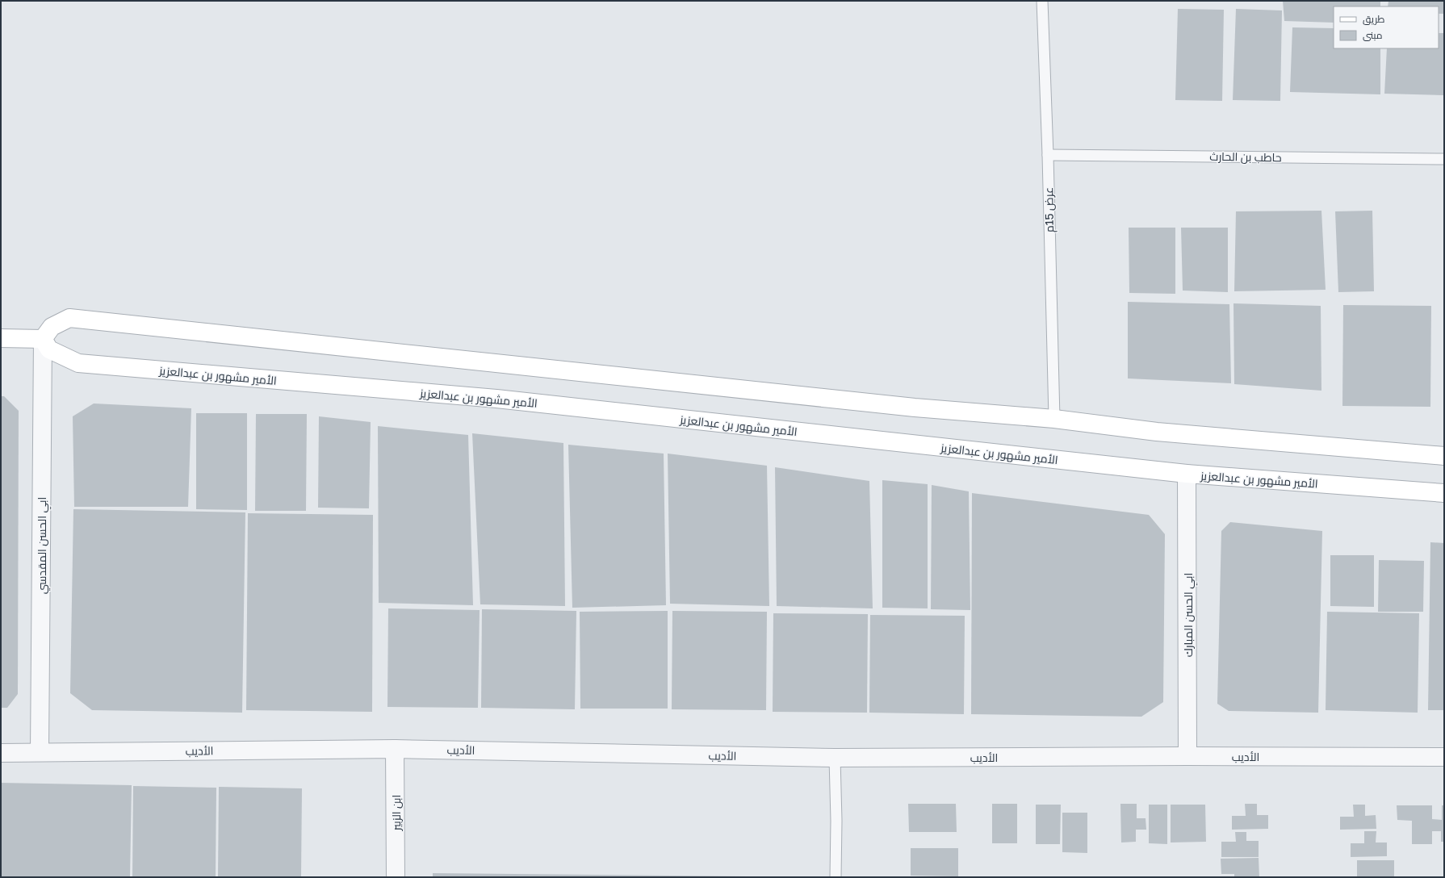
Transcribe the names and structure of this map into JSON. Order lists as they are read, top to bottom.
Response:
{
  "streets": {
    "street": [
      "الأمير مشهور بن عبدالعزيز",
      "ابي الحسن المقدسي",
      "ابي الحسن المبارك",
      "الأديب",
      "ابن الزبير"
    ],
    "lane": ["حاطب بن الحارث", "عرض 15م"]
  },
  "crossings": [
    ["حاطب بن الحارث", "عرض 15م"],
    ["الأمير مشهور بن عبدالعزيز", "ابي الحسن المقدسي"],
    ["الأمير مشهور بن عبدالعزيز", "ابي الحسن المبارك"],
    ["ابي الحسن المقدسي", "الأديب"],
    ["ابي الحسن المبارك", "الأديب"],
    ["الأديب", "ابن الزبير"]
  ],
  "legend": ["طريق", "مبنى"]
}
